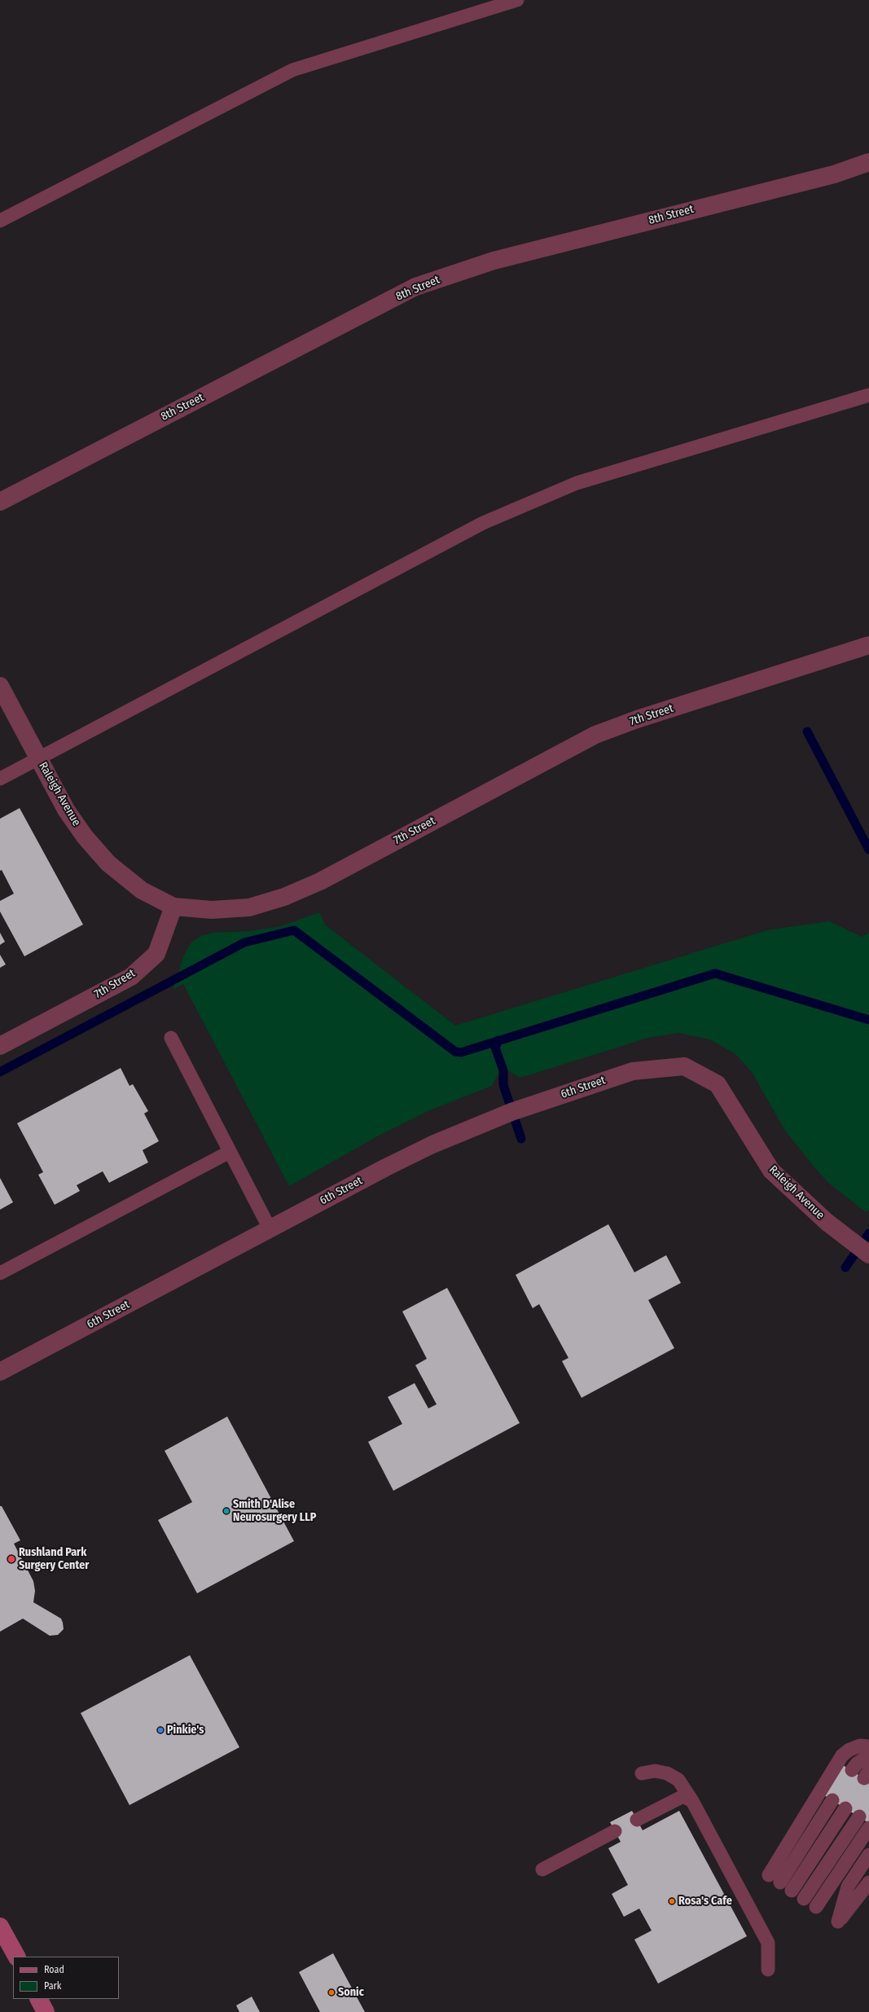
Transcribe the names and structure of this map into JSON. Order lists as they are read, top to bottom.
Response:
{
  "streets": {
    "street": [
      "8th Street",
      "7th Street",
      "Raleigh Avenue",
      "6th Street"
    ]
  },
  "crossings": [
    ["7th Street", "Raleigh Avenue"],
    ["Raleigh Avenue", "6th Street"]
  ],
  "places": [
    "Smith D'Alise Neurosurgery LLP",
    "Rushland Park Surgery Center",
    "Pinkie's",
    "Rosa's Cafe",
    "Sonic"
  ],
  "legend": ["Road", "Park"]
}
